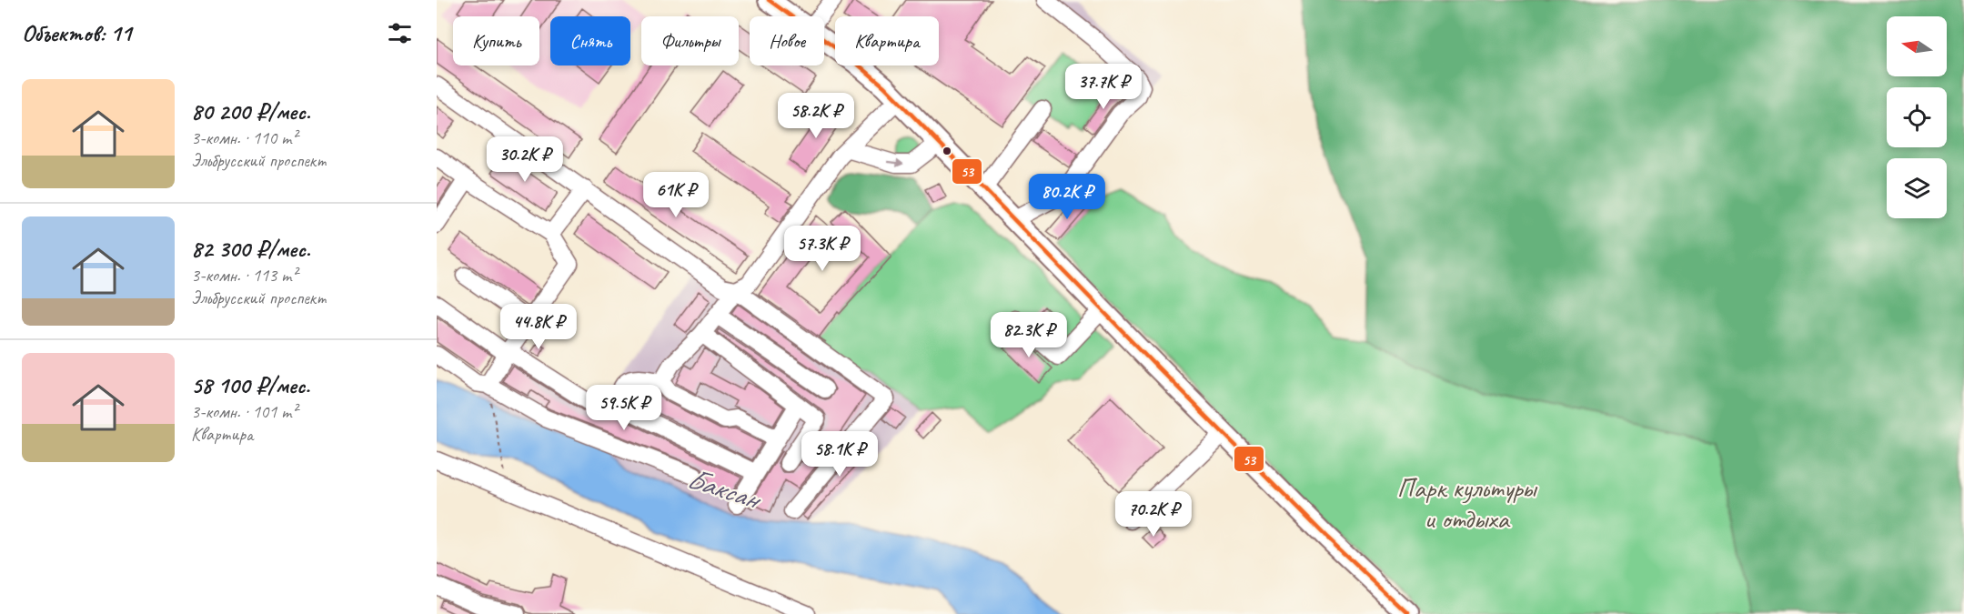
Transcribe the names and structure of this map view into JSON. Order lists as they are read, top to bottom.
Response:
{
  "water": ["Баксан"],
  "parks": ["Парк культуры и отдыха"],
  "lines": ["transit line 53"],
  "north": "left",
  "page": {
    "heading": "Объектов: 11",
    "chip": [
      "Купить",
      "Снять",
      "Фильтры",
      "Новое",
      "Квартира"
    ],
    "price": [
      "37.7K ₽",
      "58.2K ₽",
      "30.2K ₽",
      "61K ₽",
      "80.2K ₽",
      "57.3K ₽",
      "44.8K ₽",
      "82.3K ₽",
      "59.5K ₽",
      "58.1K ₽",
      "70.2K ₽"
    ],
    "list": [
      {
        "name": "80 200 ₽/мес.",
        "note": "3-комн. · 110 m² · Эльбрусский проспект"
      },
      {
        "name": "82 300 ₽/мес.",
        "note": "3-комн. · 113 m² · Эльбрусский проспект"
      },
      {
        "name": "58 100 ₽/мес.",
        "note": "3-комн. · 101 m² · Квартира"
      }
    ]
  }
}
